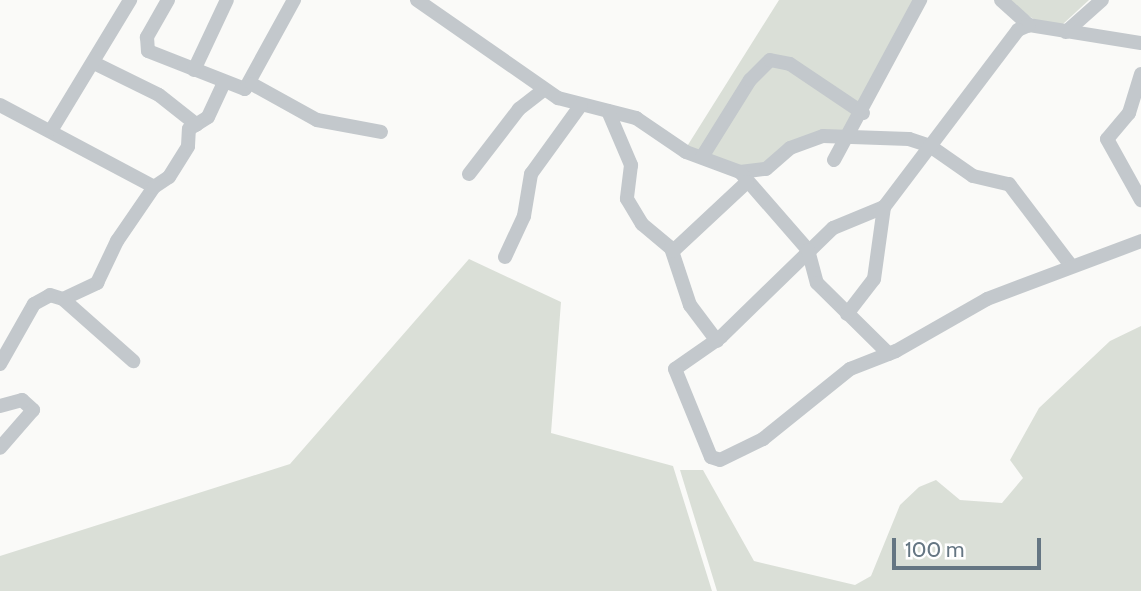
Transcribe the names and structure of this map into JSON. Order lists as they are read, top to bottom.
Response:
{
  "scale_bar": "100 m"
}
